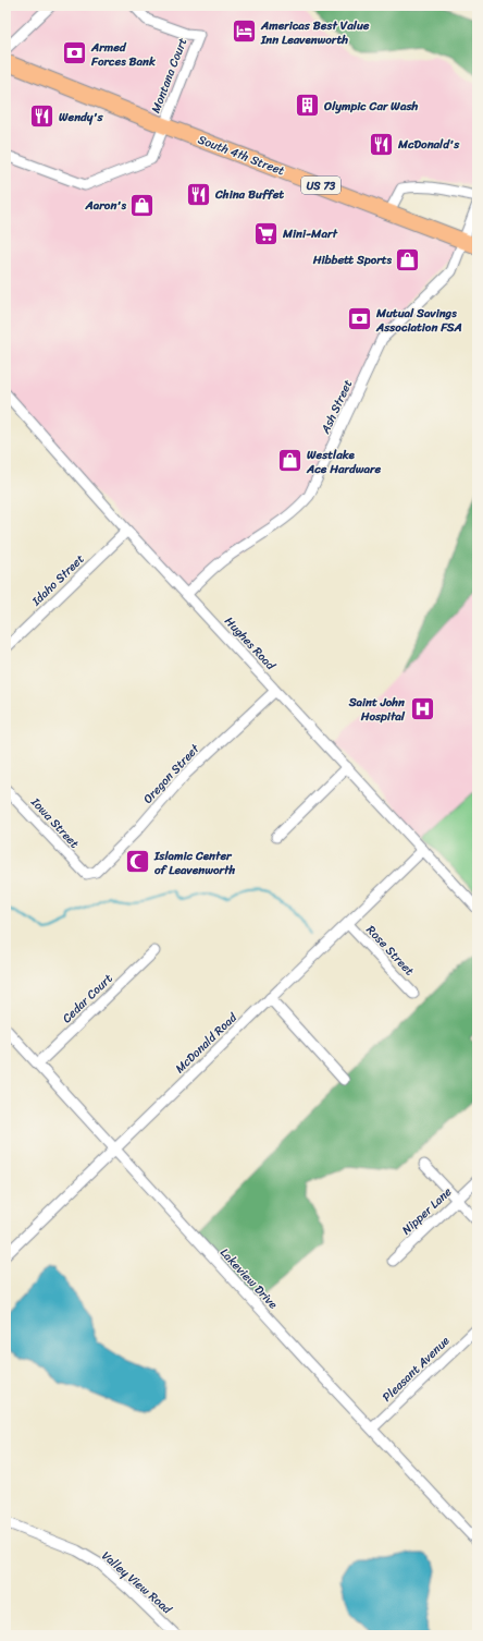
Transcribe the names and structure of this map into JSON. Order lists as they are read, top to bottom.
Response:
{
  "streets": {
    "highway": ["South 4th Street", "US 73"],
    "street": [
      "Montana Court",
      "Ash Street",
      "Idaho Street",
      "Hughes Road",
      "Oregon Street",
      "Iowa Street",
      "Rose Street",
      "Cedar Court",
      "McDonald Road",
      "Nipper Lane",
      "Lakeview Drive",
      "Pleasant Avenue",
      "Valley View Road"
    ]
  },
  "crossings": [
    ["Montana Court", "South 4th Street"],
    ["South 4th Street", "Ash Street"],
    ["Ash Street", "Hughes Road"],
    ["Idaho Street", "Hughes Road"],
    ["Hughes Road", "Oregon Street"],
    ["Hughes Road", "McDonald Road"],
    ["Oregon Street", "Iowa Street"],
    ["Rose Street", "McDonald Road"],
    ["Cedar Court", "Lakeview Drive"],
    ["McDonald Road", "Lakeview Drive"],
    ["Lakeview Drive", "Pleasant Avenue"]
  ],
  "places": {
    "hotel": ["Americas Best Value Inn Leavenworth"],
    "bank": ["Armed Forces Bank", "Mutual Savings Association FSA"],
    "building": ["Olympic Car Wash"],
    "restaurant": ["Wendy's", "McDonald's", "China Buffet"],
    "shop": ["Aaron's", "Hibbett Sports", "Westlake Ace Hardware"],
    "supermarket": ["Mini-Mart"],
    "hospital": ["Saint John Hospital"],
    "mosque": ["Islamic Center of Leavenworth"]
  }
}
